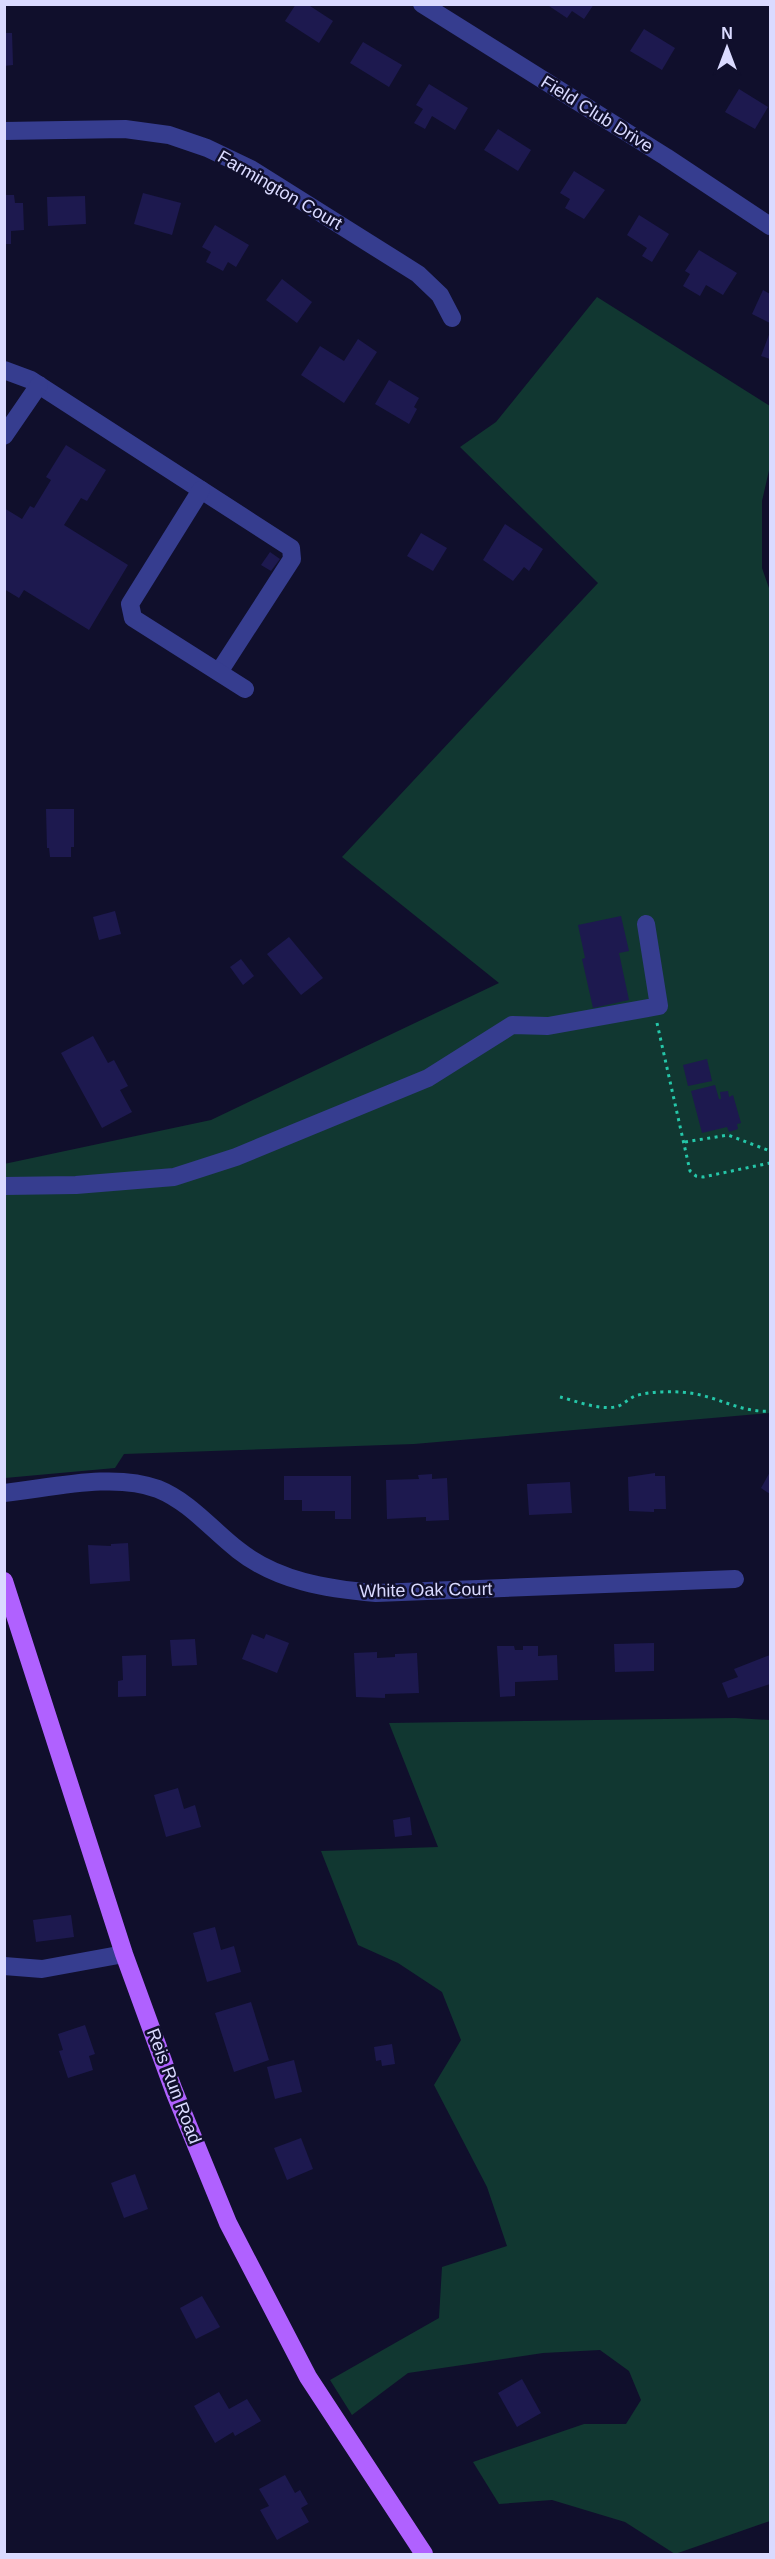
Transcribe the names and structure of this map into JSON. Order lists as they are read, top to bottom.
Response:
{
  "streets": {
    "main road": ["Reis Run Road"],
    "street": ["Field Club Drive", "Farmington Court", "White Oak Court"]
  },
  "north": "top"
}
